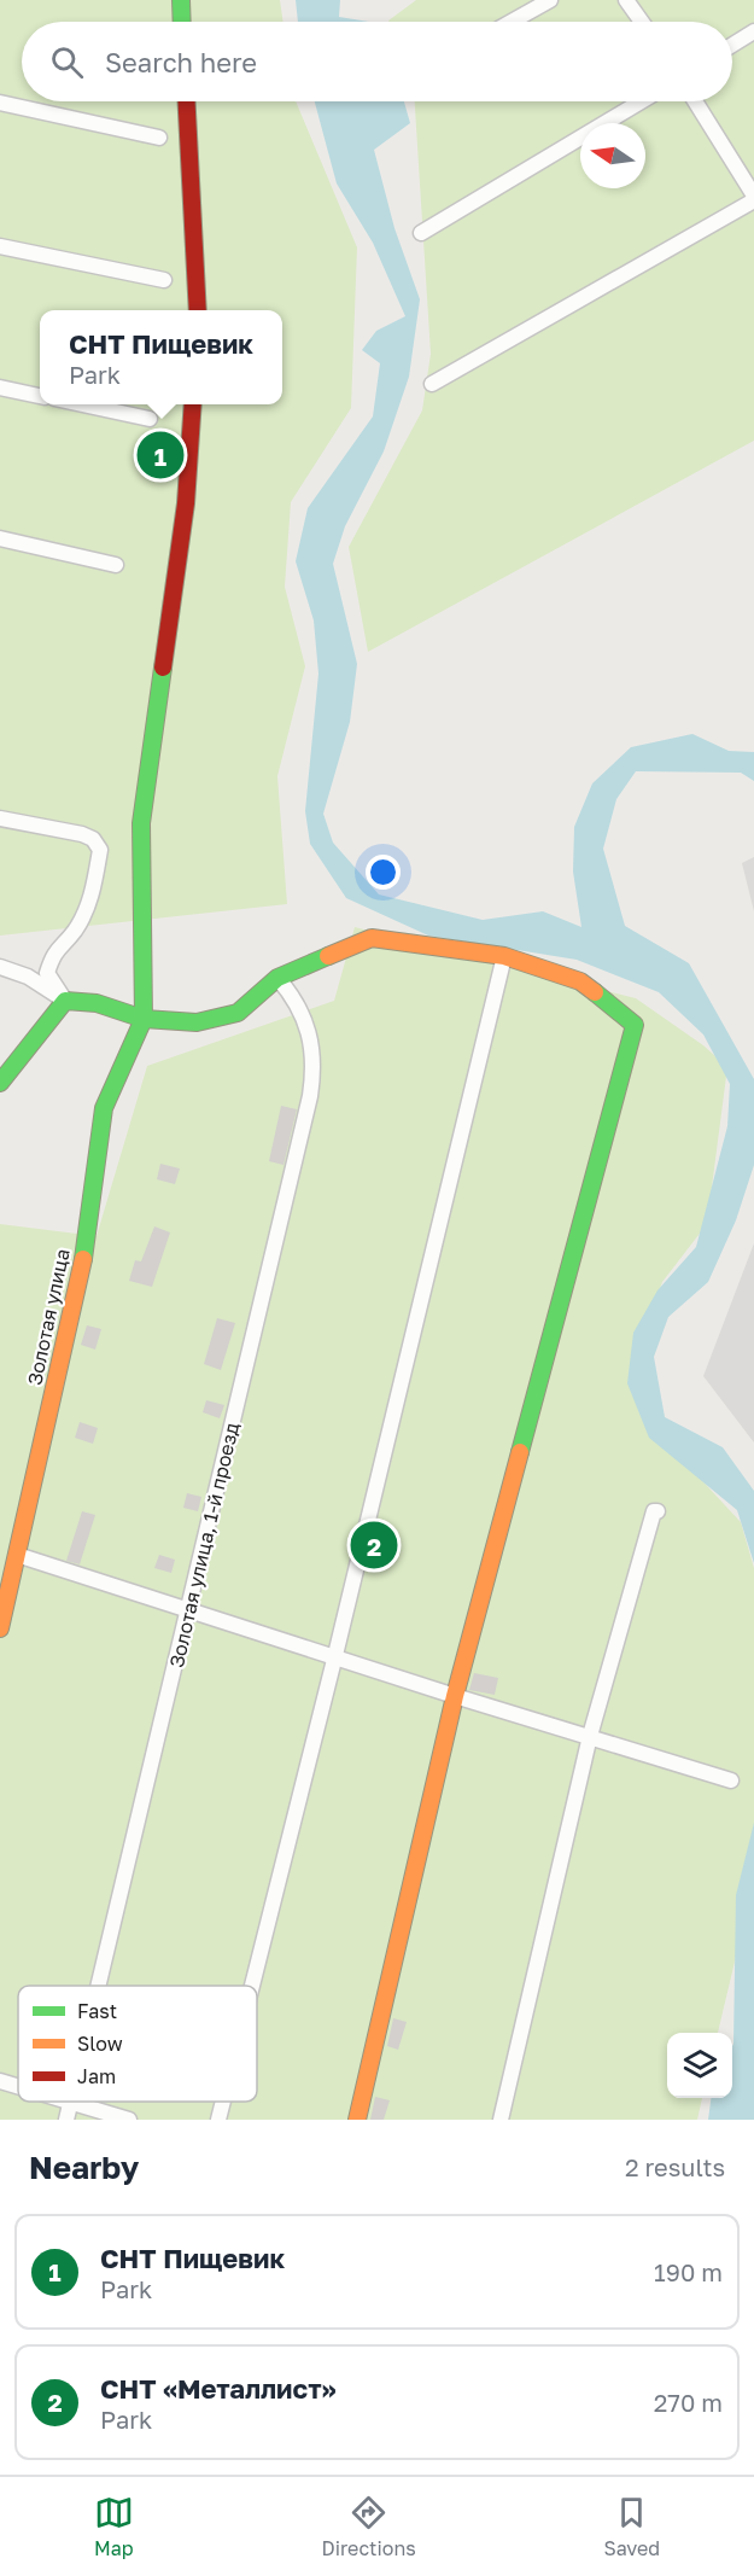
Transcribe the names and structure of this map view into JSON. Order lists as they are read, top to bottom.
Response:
{
  "streets": {
    "street": ["Золотая улица", "Золотая улица, 1-й проезд"]
  },
  "legend": ["Fast", "Slow", "Jam"],
  "north": "left",
  "page": {
    "search": "Search here",
    "popup": ["СНТ Пищевик", "Park"],
    "pins": ["1", "2"],
    "heading": ["Nearby", "2 results"],
    "list": [
      {
        "mark": "1",
        "name": "СНТ Пищевик",
        "note": "Park",
        "value": "190 m"
      },
      {
        "mark": "2",
        "name": "СНТ «Металлист»",
        "note": "Park",
        "value": "270 m"
      }
    ],
    "nav": ["Map", "Directions", "Saved"]
  }
}
